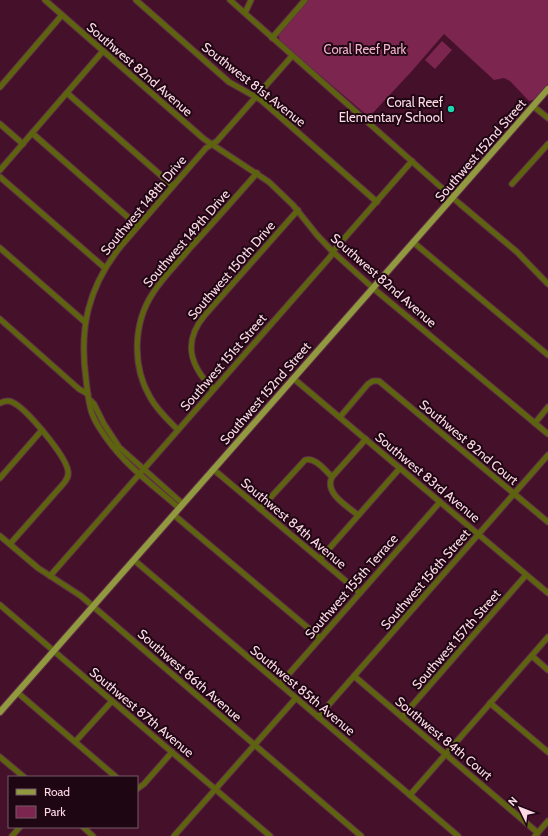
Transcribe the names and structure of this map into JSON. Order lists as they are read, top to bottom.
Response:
{
  "streets": {
    "main road": ["Southwest 152nd Street"],
    "street": [
      "Southwest 82nd Avenue",
      "Southwest 81st Avenue",
      "Southwest 148th Drive",
      "Southwest 149th Drive",
      "Southwest 150th Drive",
      "Southwest 151st Street",
      "Southwest 82nd Court",
      "Southwest 83rd Avenue",
      "Southwest 84th Avenue",
      "Southwest 156th Street",
      "Southwest 155th Terrace",
      "Southwest 157th Street",
      "Southwest 86th Avenue",
      "Southwest 85th Avenue",
      "Southwest 87th Avenue",
      "Southwest 84th Court"
    ]
  },
  "crossings": [
    ["Southwest 82nd Avenue", "Southwest 152nd Street"],
    ["Southwest 82nd Avenue", "Southwest 148th Drive"],
    ["Southwest 82nd Avenue", "Southwest 149th Drive"],
    ["Southwest 82nd Avenue", "Southwest 150th Drive"],
    ["Southwest 82nd Avenue", "Southwest 151st Street"],
    ["Southwest 81st Avenue", "Southwest 148th Drive"],
    ["Southwest 81st Avenue", "Southwest 151st Street"],
    ["Southwest 152nd Street", "Southwest 83rd Avenue"],
    ["Southwest 152nd Street", "Southwest 84th Avenue"],
    ["Southwest 152nd Street", "Southwest 86th Avenue"],
    ["Southwest 152nd Street", "Southwest 85th Avenue"],
    ["Southwest 152nd Street", "Southwest 87th Avenue"],
    ["Southwest 149th Drive", "Southwest 151st Street"],
    ["Southwest 150th Drive", "Southwest 151st Street"],
    ["Southwest 151st Street", "Southwest 86th Avenue"],
    ["Southwest 82nd Court", "Southwest 83rd Avenue"],
    ["Southwest 82nd Court", "Southwest 156th Street"],
    ["Southwest 83rd Avenue", "Southwest 156th Street"],
    ["Southwest 83rd Avenue", "Southwest 155th Terrace"],
    ["Southwest 83rd Avenue", "Southwest 157th Street"],
    ["Southwest 84th Avenue", "Southwest 155th Terrace"],
    ["Southwest 156th Street", "Southwest 85th Avenue"],
    ["Southwest 156th Street", "Southwest 84th Court"],
    ["Southwest 155th Terrace", "Southwest 85th Avenue"],
    ["Southwest 157th Street", "Southwest 84th Court"]
  ],
  "parks": ["Coral Reef Park"],
  "places": ["Coral Reef Elementary School"],
  "legend": ["Road", "Park"],
  "north": "top left"
}
